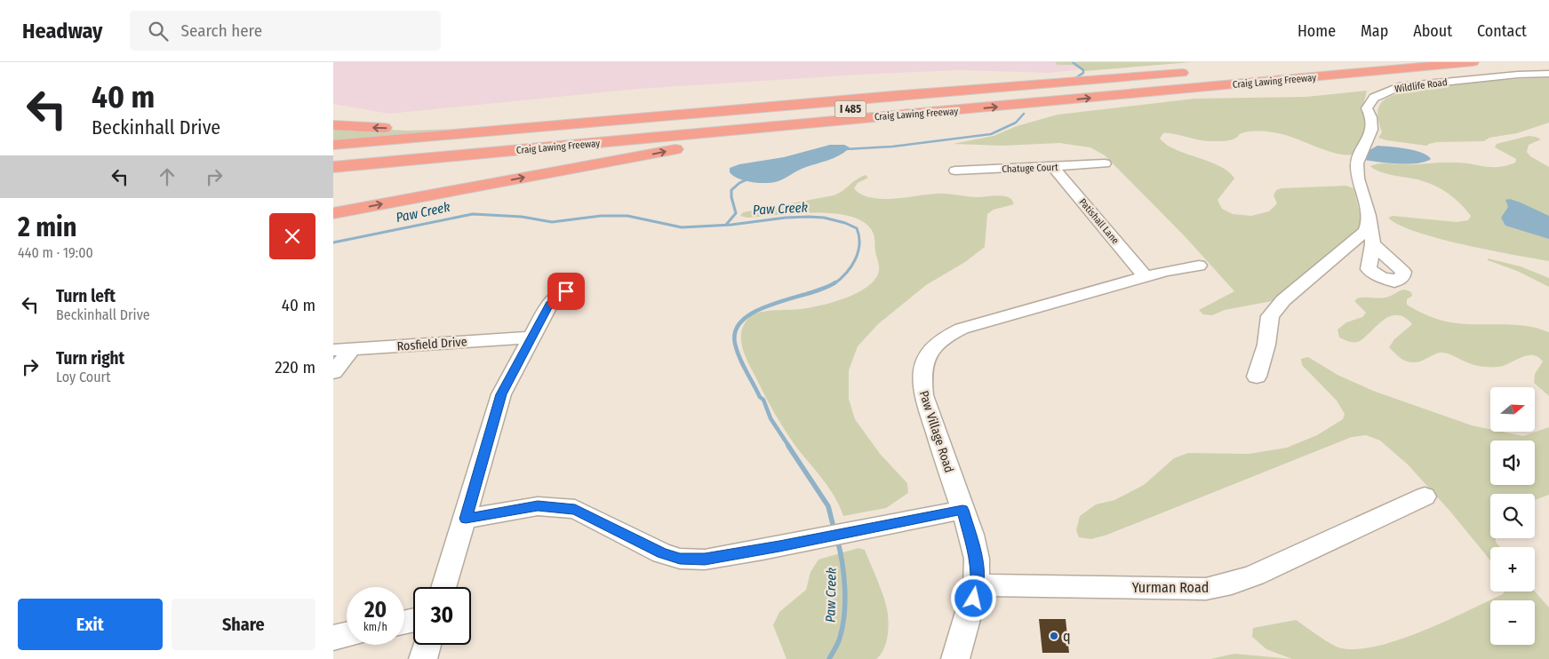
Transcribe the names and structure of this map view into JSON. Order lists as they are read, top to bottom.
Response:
{
  "streets": {
    "highway": ["Craig Lawing Freeway", "I 485"],
    "street": [
      "Wildlife Road",
      "Chatuge Court",
      "Patishall Lane",
      "Rosfield Drive",
      "Paw Village Road",
      "Yurman Road"
    ]
  },
  "crossings": [
    ["Chatuge Court", "Patishall Lane"],
    ["Patishall Lane", "Paw Village Road"],
    ["Paw Village Road", "Yurman Road"]
  ],
  "water": ["Paw Creek"],
  "places": ["q"],
  "north": "right",
  "page": {
    "header": "Headway",
    "search": "Search here",
    "nav": [
      "Home",
      "Map",
      "About",
      "Contact"
    ],
    "turn": ["40 m", "Beckinhall Drive"],
    "heading": ["2 min", "440 m · 19:00"],
    "list": [
      {
        "name": "Turn left",
        "note": "Beckinhall Drive",
        "value": "40 m"
      },
      {
        "name": "Turn right",
        "note": "Loy Court",
        "value": "220 m"
      }
    ],
    "map_buttons": ["+", "−"],
    "speed": "20 km/h",
    "limit": "30",
    "buttons": ["Exit", "Share"]
  }
}
